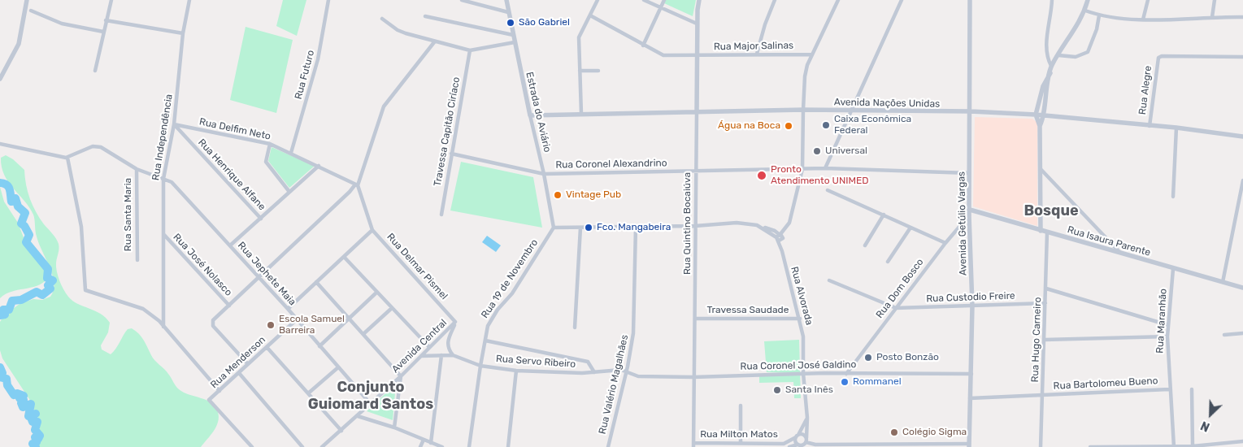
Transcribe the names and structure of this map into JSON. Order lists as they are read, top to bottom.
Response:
{
  "streets": {
    "street": [
      "Rua Major Salinas",
      "Rua Futuro",
      "Rua Alegre",
      "Avenida Nações Unidas",
      "Estrada do Aviário",
      "Rua Delfim Neto",
      "Travessa Capitão Ciríaco",
      "Rua Independência",
      "Rua Coronel Alexandrino",
      "Rua Henrique Alfane",
      "Rua Santa Maria",
      "Rua Quintino Bocaiúva",
      "Avenida Getúlio Vargas",
      "Rua Isaura Parente",
      "Rua José Nolasco",
      "Rua Delmar Pismel",
      "Rua Jephete Maia",
      "Rua 19 de Novembro",
      "Rua Dom Bosco",
      "Rua Alvorada",
      "Rua Custodio Freire",
      "Travessa Saudade",
      "Rua Maranhão",
      "Rua Hugo Carneiro",
      "Avenida Central",
      "Rua Servo Ribeiro",
      "Rua Menderson",
      "Rua Coronel José Galdino",
      "Rua Bartolomeu Bueno",
      "Rua Valério Magalhães",
      "Rua Milton Matos"
    ]
  },
  "crossings": [
    ["Rua Major Salinas", "Rua Quintino Bocaiúva"],
    ["Rua Futuro", "Rua Delfim Neto"],
    ["Rua Alegre", "Avenida Nações Unidas"],
    ["Avenida Nações Unidas", "Estrada do Aviário"],
    ["Avenida Nações Unidas", "Rua Quintino Bocaiúva"],
    ["Avenida Nações Unidas", "Avenida Getúlio Vargas"],
    ["Estrada do Aviário", "Rua Coronel Alexandrino"],
    ["Estrada do Aviário", "Rua 19 de Novembro"],
    ["Rua Delfim Neto", "Rua Independência"],
    ["Rua Delfim Neto", "Rua Henrique Alfane"],
    ["Rua Delfim Neto", "Rua Delmar Pismel"],
    ["Travessa Capitão Ciríaco", "Rua Coronel Alexandrino"],
    ["Rua Independência", "Rua Henrique Alfane"],
    ["Rua Independência", "Rua José Nolasco"],
    ["Rua Independência", "Rua Jephete Maia"],
    ["Rua Coronel Alexandrino", "Rua Quintino Bocaiúva"],
    ["Rua Coronel Alexandrino", "Avenida Getúlio Vargas"],
    ["Rua Santa Maria", "Rua Jephete Maia"],
    ["Rua Quintino Bocaiúva", "Travessa Saudade"],
    ["Rua Quintino Bocaiúva", "Rua Coronel José Galdino"],
    ["Rua Quintino Bocaiúva", "Rua Milton Matos"],
    ["Avenida Getúlio Vargas", "Rua Isaura Parente"],
    ["Avenida Getúlio Vargas", "Rua Dom Bosco"],
    ["Avenida Getúlio Vargas", "Rua Custodio Freire"],
    ["Avenida Getúlio Vargas", "Rua Coronel José Galdino"],
    ["Avenida Getúlio Vargas", "Rua Bartolomeu Bueno"],
    ["Rua Isaura Parente", "Rua Maranhão"],
    ["Rua Isaura Parente", "Rua Hugo Carneiro"],
    ["Rua Delmar Pismel", "Avenida Central"],
    ["Rua Jephete Maia", "Avenida Central"],
    ["Rua Jephete Maia", "Rua Menderson"],
    ["Rua 19 de Novembro", "Rua Servo Ribeiro"],
    ["Rua Dom Bosco", "Rua Custodio Freire"],
    ["Rua Dom Bosco", "Rua Coronel José Galdino"],
    ["Rua Alvorada", "Travessa Saudade"],
    ["Rua Alvorada", "Rua Coronel José Galdino"],
    ["Rua Custodio Freire", "Rua Hugo Carneiro"],
    ["Rua Maranhão", "Rua Bartolomeu Bueno"],
    ["Rua Hugo Carneiro", "Rua Bartolomeu Bueno"],
    ["Avenida Central", "Rua Servo Ribeiro"],
    ["Rua Servo Ribeiro", "Rua Coronel José Galdino"],
    ["Rua Servo Ribeiro", "Rua Valério Magalhães"],
    ["Rua Coronel José Galdino", "Rua Valério Magalhães"]
  ],
  "districts": ["Bosque", "Conjunto Guiomard Santos"],
  "places": [
    "São Gabriel",
    "Caixa Econômica Federal",
    "Água na Boca",
    "Universal",
    "Pronto Atendimento UNIMED",
    "Vintage Pub",
    "Fco. Mangabeira",
    "Escola Samuel Barreira",
    "Posto Bonzão",
    "Rommanel",
    "Santa Inês",
    "Colégio Sigma"
  ],
  "north": "bottom left"
}
